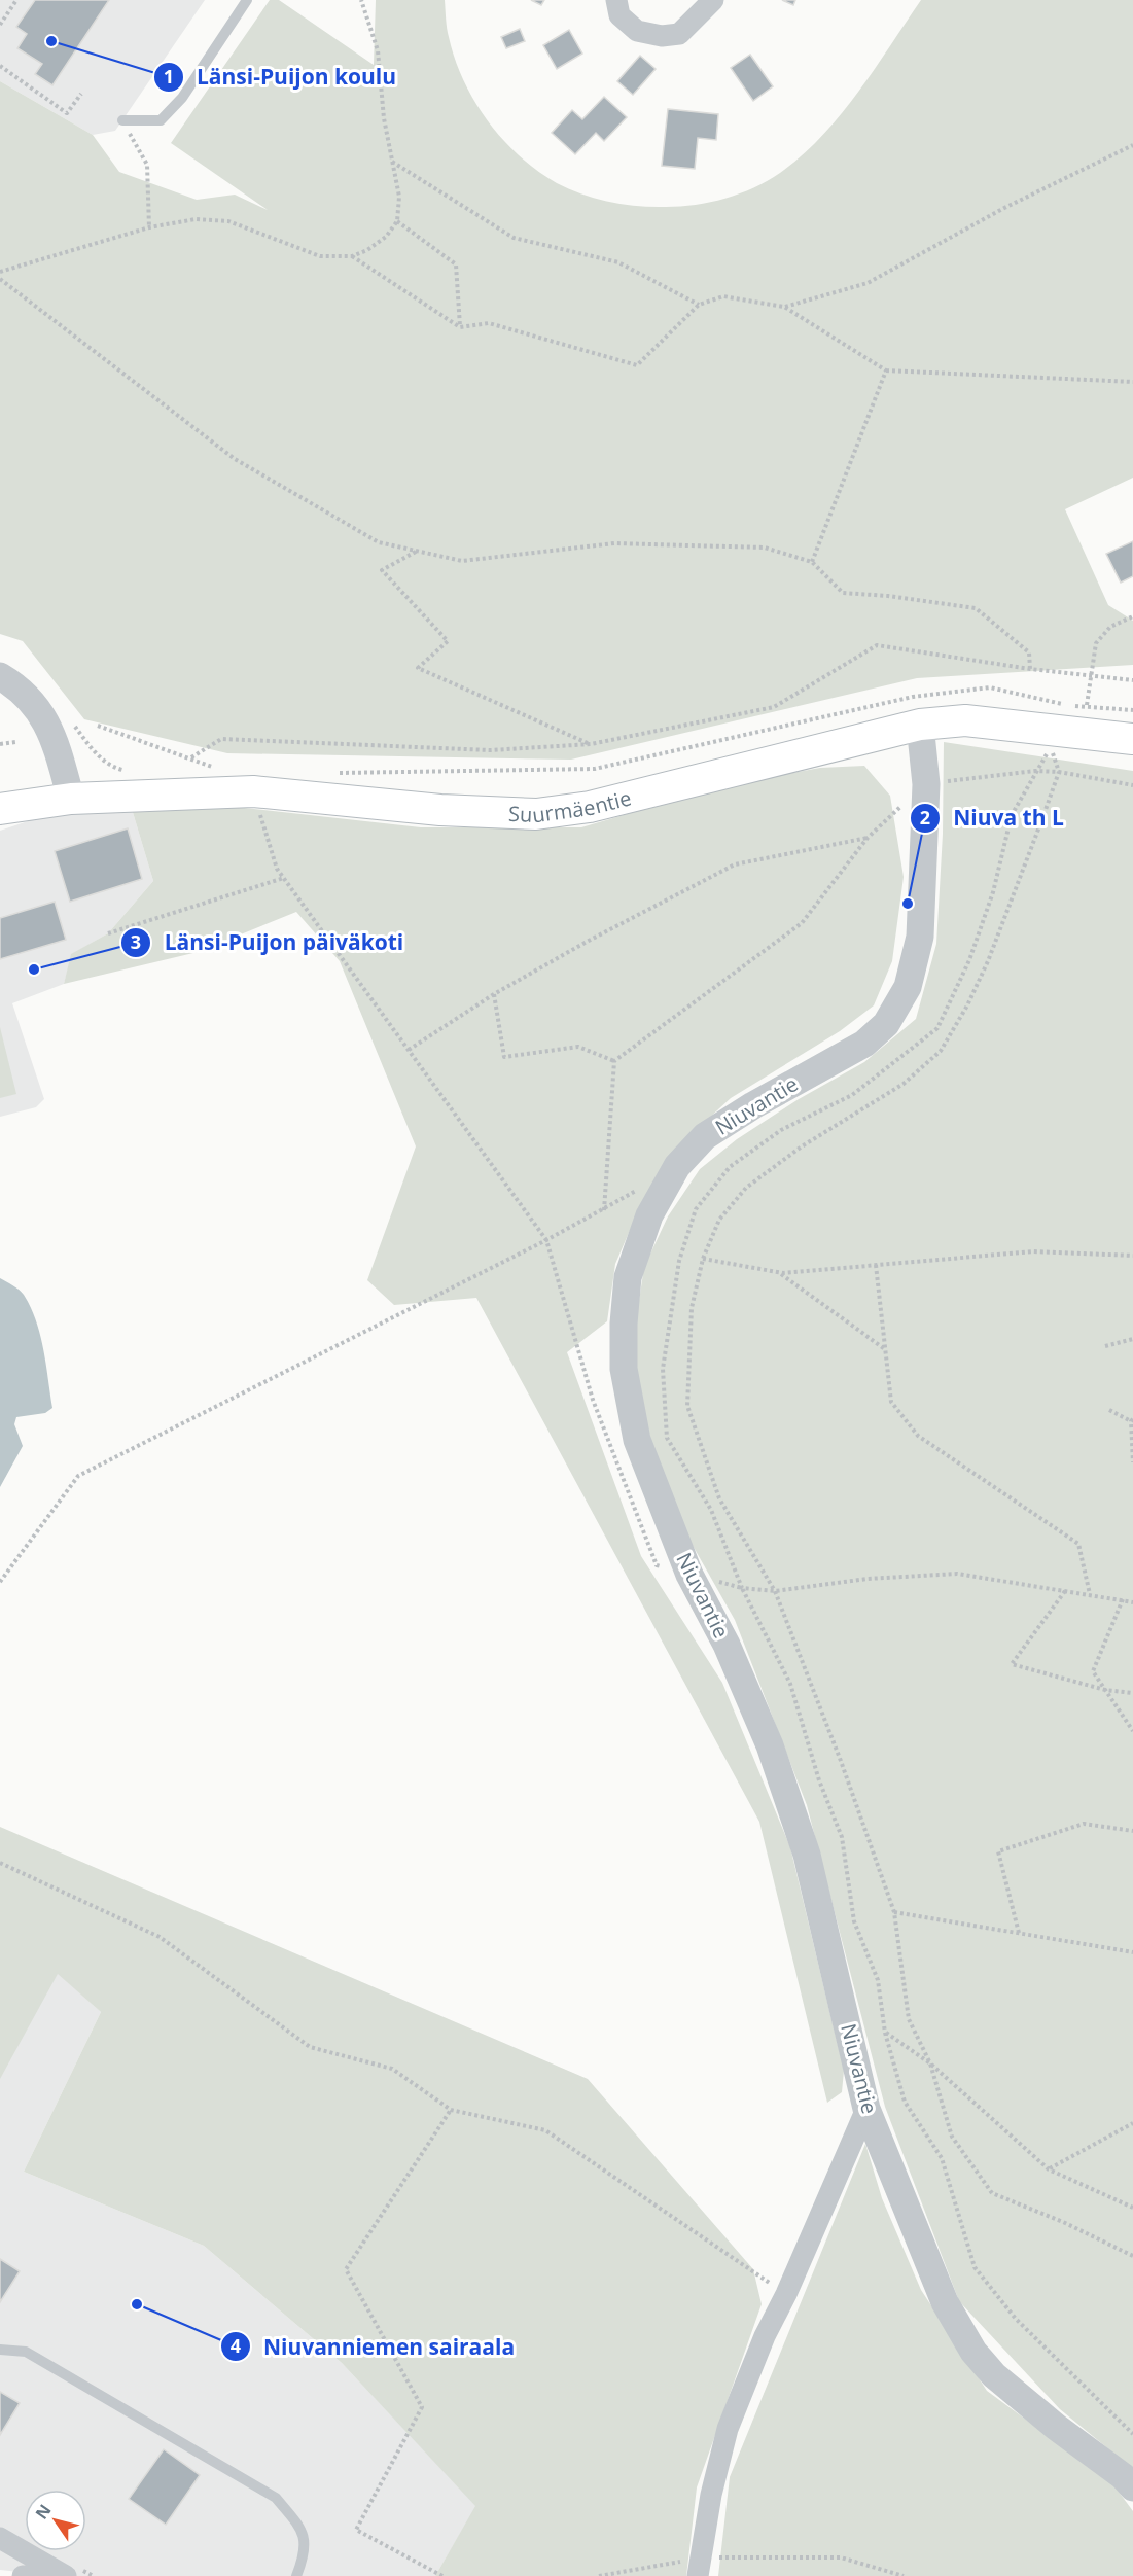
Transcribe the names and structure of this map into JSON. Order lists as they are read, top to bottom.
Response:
{
  "streets": {
    "main road": ["Suurmäentie"],
    "street": ["Niuvantie"]
  },
  "crossings": [
    ["Suurmäentie", "Niuvantie"]
  ],
  "places": [
    "Länsi-Puijon koulu",
    "Niuva th L",
    "Länsi-Puijon päiväkoti",
    "Niuvanniemen sairaala"
  ],
  "north": "top left"
}
